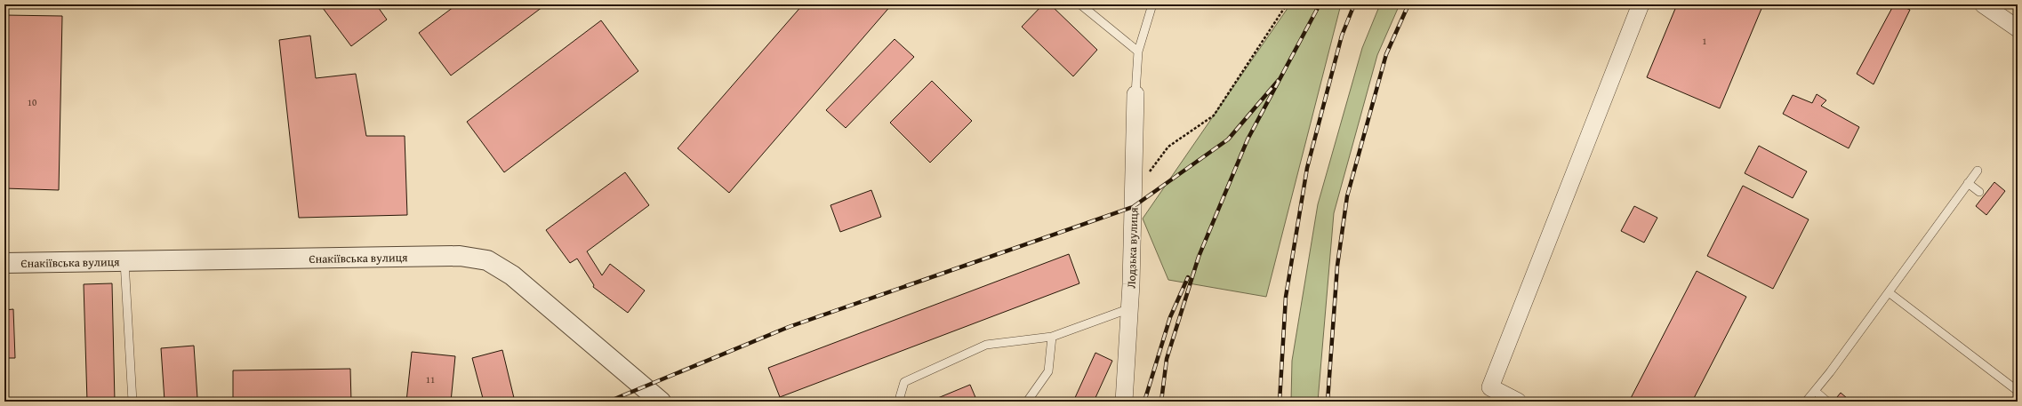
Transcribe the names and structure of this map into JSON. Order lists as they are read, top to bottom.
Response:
{
  "streets": {
    "street": ["Лодзька вулиця", "Єнакіївська вулиця"]
  },
  "house_numbers": ["1", "10", "11"]
}
